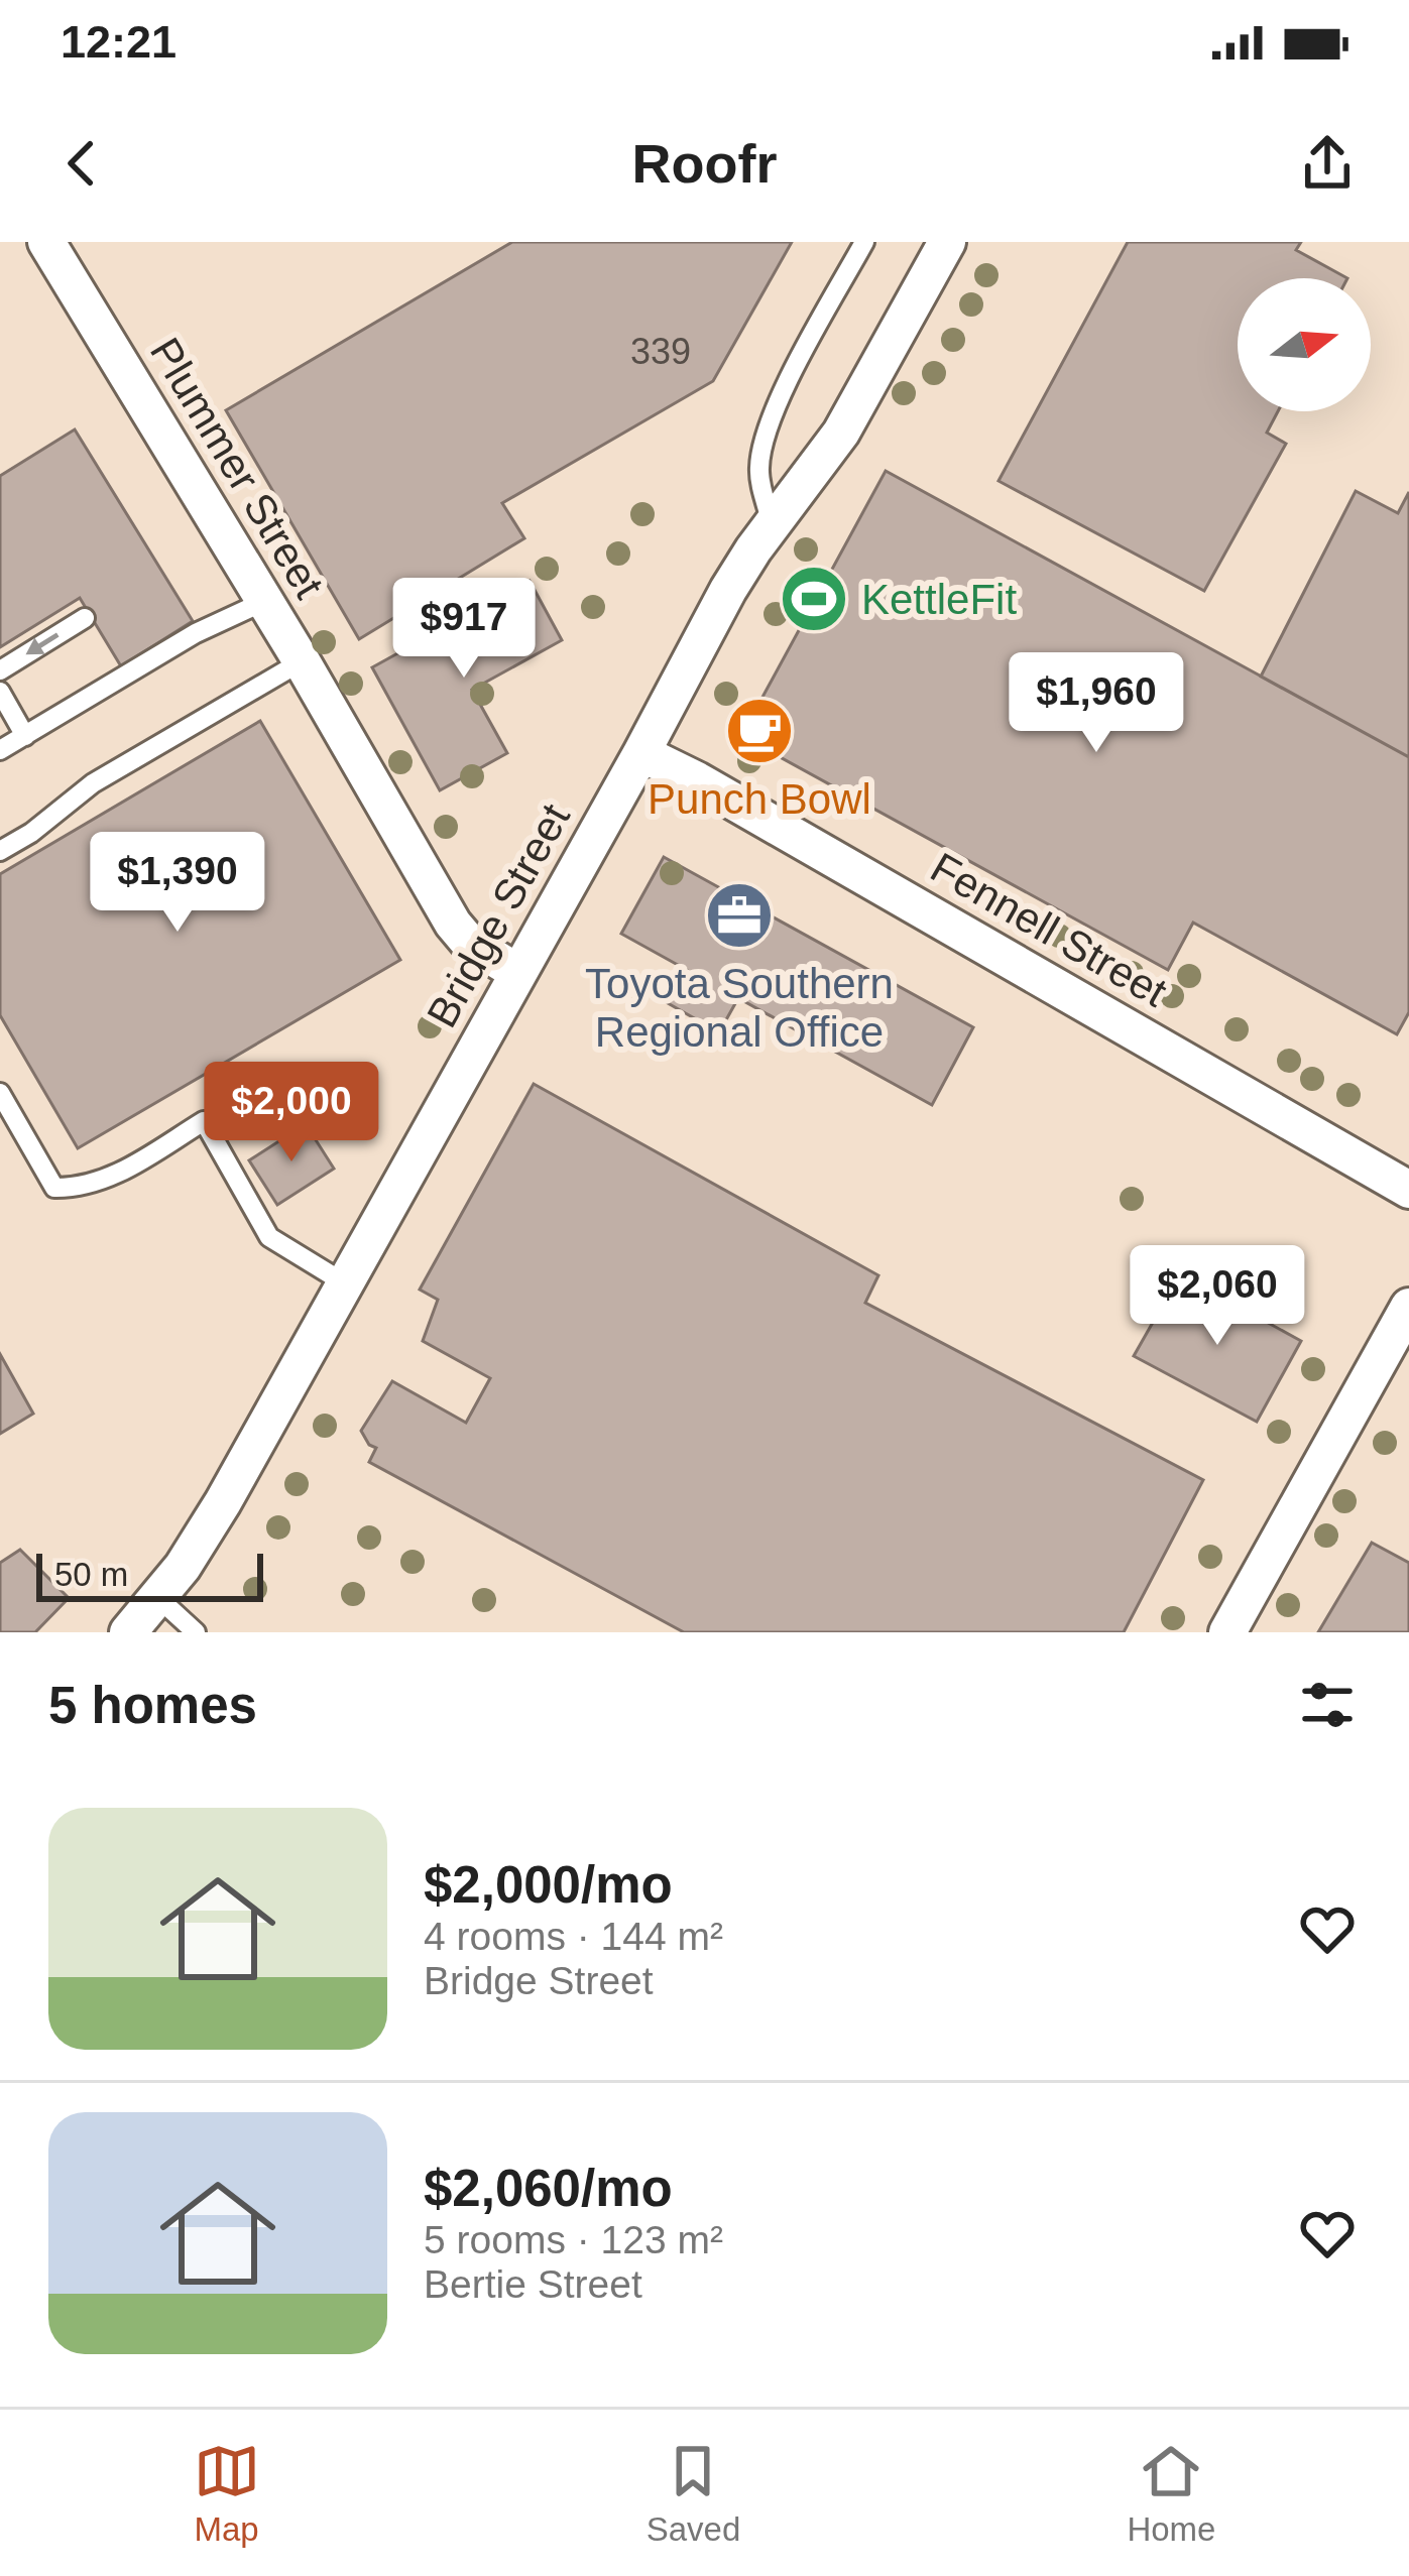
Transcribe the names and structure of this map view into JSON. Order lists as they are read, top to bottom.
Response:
{
  "streets": {
    "street": ["Plummer Street", "Bridge Street", "Fennell Street"]
  },
  "crossings": [
    ["Plummer Street", "Bridge Street"],
    ["Bridge Street", "Fennell Street"]
  ],
  "places": {
    "sports": ["KettleFit"],
    "cafe": ["Punch Bowl"],
    "office": ["Toyota Southern Regional Office"]
  },
  "house_numbers": ["339"],
  "scale_bar": "50 m",
  "north": "right",
  "page": {
    "status": "12:21",
    "header": "Roofr",
    "price": [
      "$917",
      "$1,960",
      "$1,390",
      "$2,000",
      "$2,060"
    ],
    "scale": "50 m",
    "heading": "5 homes",
    "list": [
      {
        "name": "$2,000/mo",
        "note": "4 rooms · 144 m² · Bridge Street"
      },
      {
        "name": "$2,060/mo",
        "note": "5 rooms · 123 m² · Bertie Street"
      }
    ],
    "tabs": ["Map", "Saved", "Home"]
  }
}
